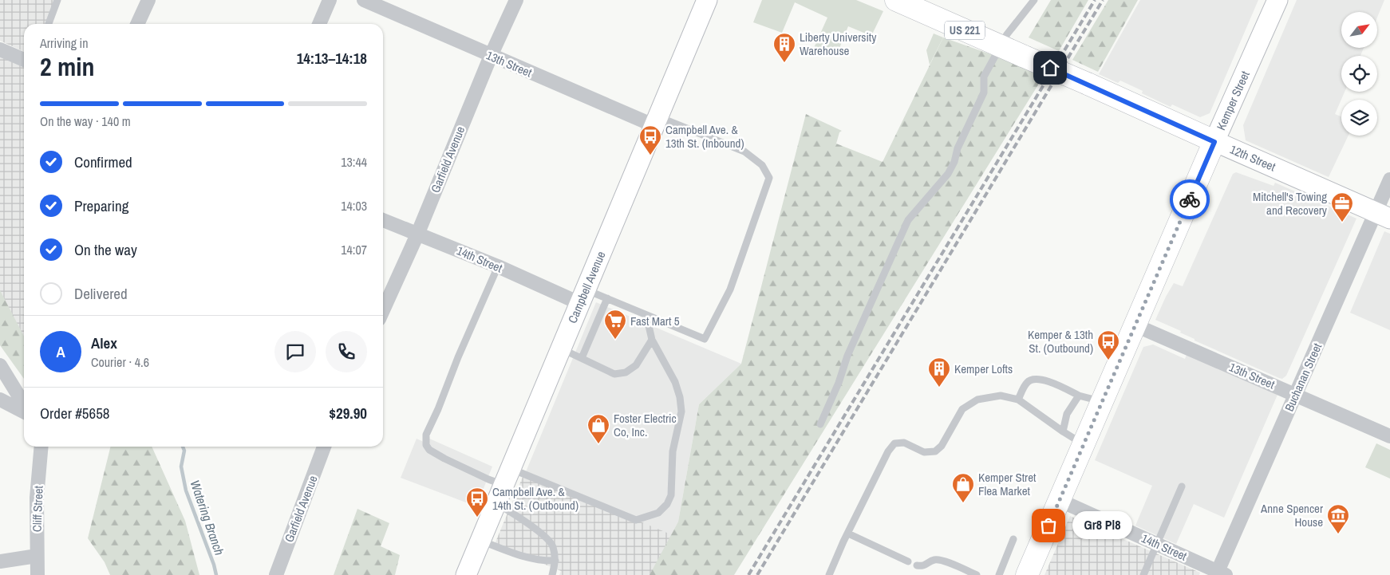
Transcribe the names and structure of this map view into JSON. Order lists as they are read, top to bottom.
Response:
{
  "streets": {
    "main road": [
      "US 221",
      "Kemper Street",
      "12th Street",
      "Campbell Avenue"
    ],
    "street": [
      "13th Street",
      "Garfield Avenue",
      "14th Street",
      "Buchanan Street",
      "Cliff Street"
    ]
  },
  "crossings": [
    ["13th Street", "Kemper Street"],
    ["13th Street", "Garfield Avenue"],
    ["13th Street", "Campbell Avenue"],
    ["13th Street", "Buchanan Street"],
    ["Kemper Street", "12th Street"],
    ["Kemper Street", "14th Street"],
    ["12th Street", "Buchanan Street"],
    ["Garfield Avenue", "14th Street"],
    ["14th Street", "Campbell Avenue"],
    ["14th Street", "Buchanan Street"]
  ],
  "water": ["Watering Branch"],
  "places": {
    "building": ["Liberty University Warehouse", "Kemper Lofts"],
    "bus stop": ["Campbell Ave. & 13th St. (Inbound)", "Kemper & 13th St. (Outbound)", "Campbell Ave. & 14th St. (Outbound)"],
    "office": ["Mitchell's Towing and Recovery"],
    "supermarket": ["Fast Mart 5"],
    "shop": ["Foster Electric Co, Inc.", "Kemper Stret Flea Market"],
    "other": ["Gr8 Pl8"],
    "museum": ["Anne Spencer House"]
  },
  "north": "top right",
  "page": {
    "heading": ["2 min", "Arriving in", "14:13–14:18"],
    "panel": [
      "Alex",
      "Courier · 4.6",
      "Order #5658",
      "$29.90"
    ],
    "bar": "On the way · 140 m",
    "list": [
      ["Confirmed", "13:44"],
      ["Preparing", "14:03"],
      ["On the way", "14:07"],
      "Delivered"
    ],
    "round": "A",
    "bubble": "Gr8 Pl8"
  }
}
